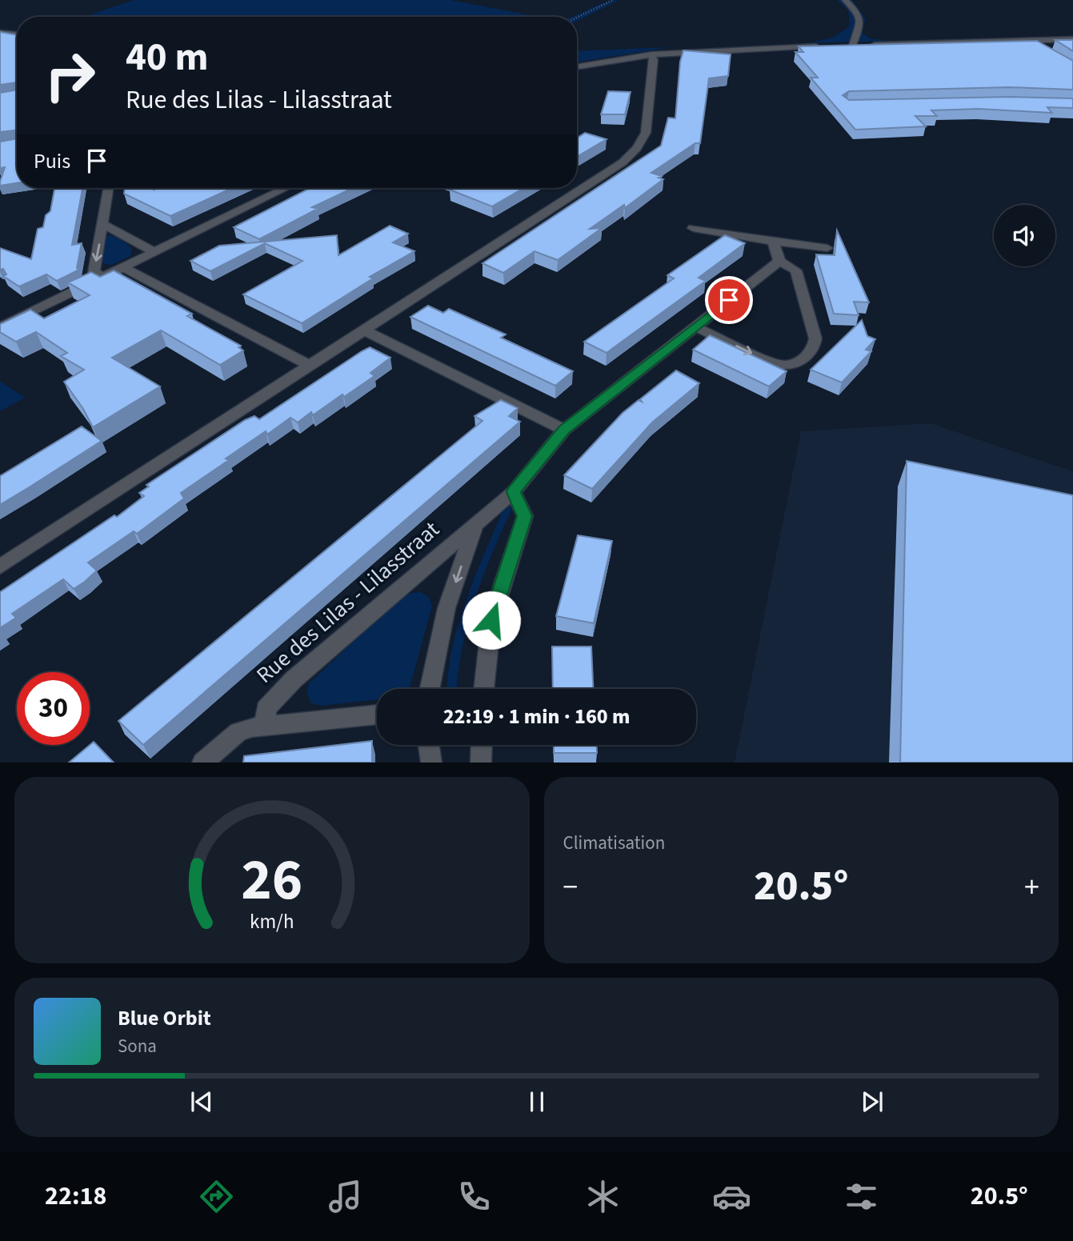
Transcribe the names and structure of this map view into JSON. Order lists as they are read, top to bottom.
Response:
{
  "streets": {
    "street": ["Rue des Lilas - Lilasstraat"]
  },
  "page": {
    "turn": ["40 m", "Rue des Lilas - Lilasstraat"],
    "then": "Puis",
    "limit": "30",
    "trip": "22:19 · 1 min · 160 m",
    "tile": "Climatisation",
    "heat": ["−", "20.5°", "+"],
    "song": ["Blue Orbit", "Sona"],
    "tabs": ["22:18", "20.5°"],
    "gauge": ["26", "km/h"]
  }
}
